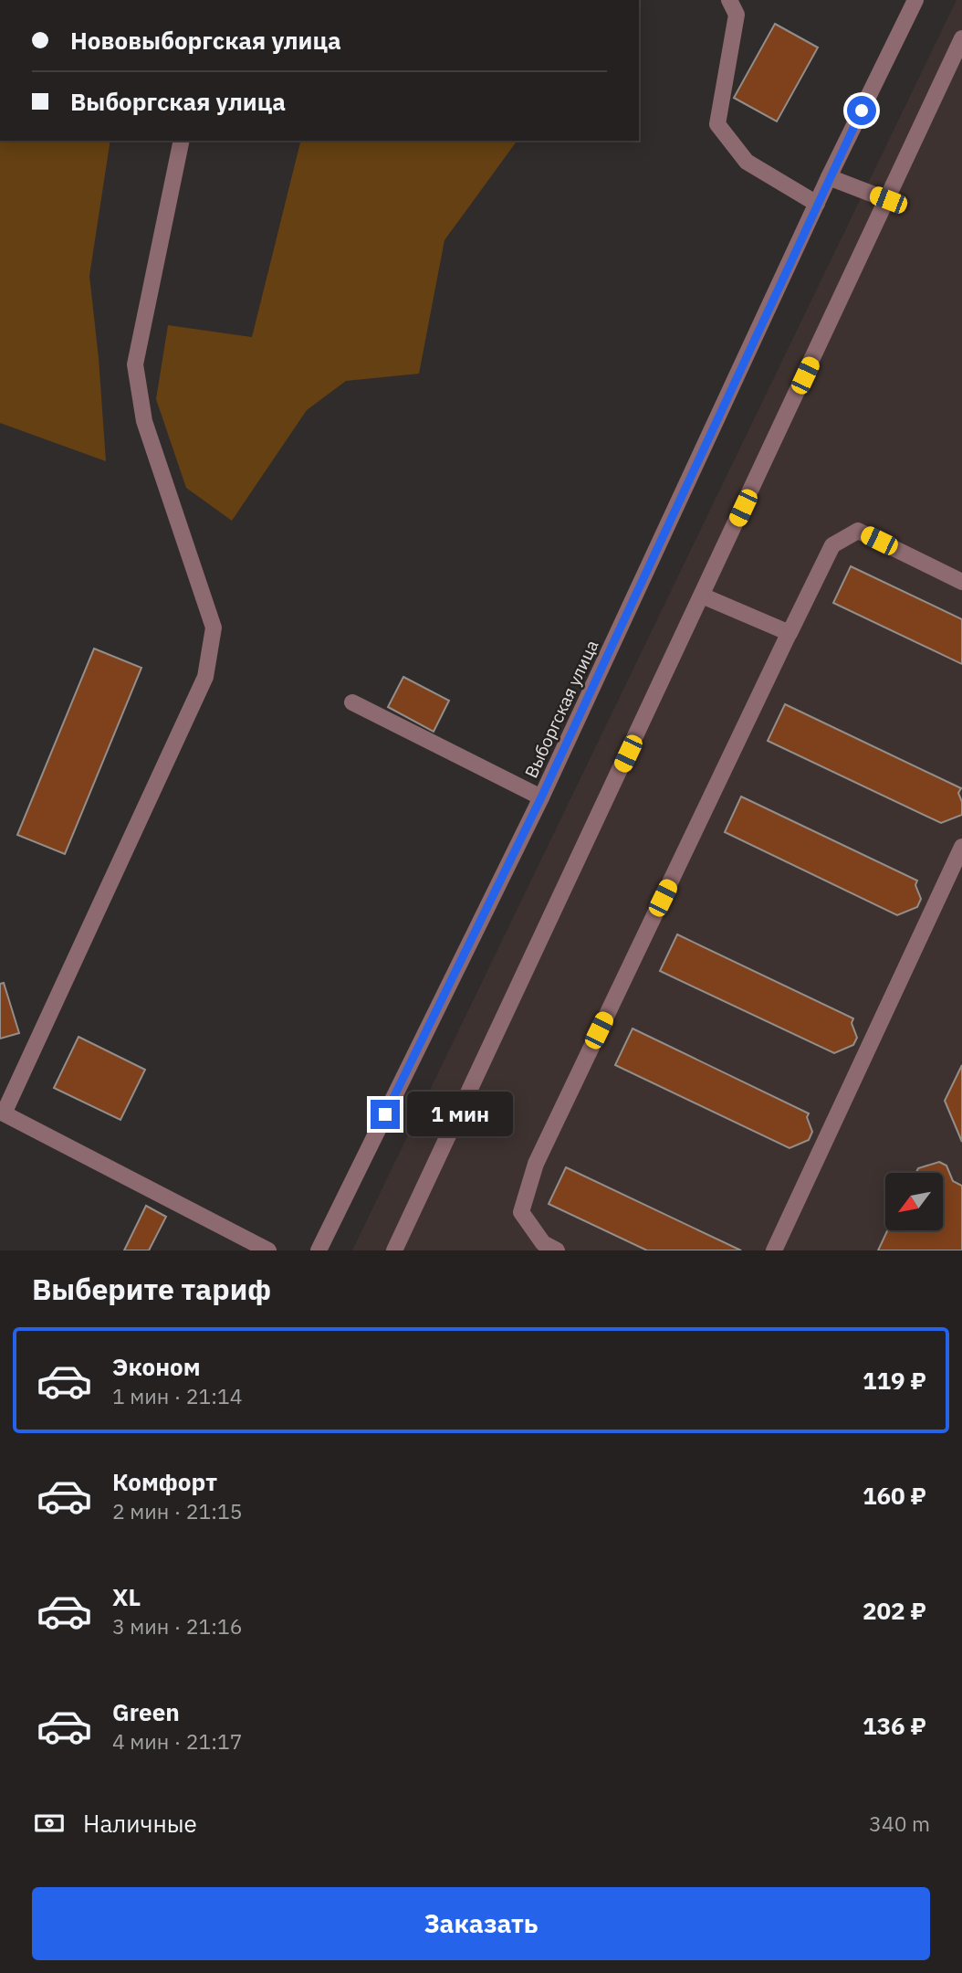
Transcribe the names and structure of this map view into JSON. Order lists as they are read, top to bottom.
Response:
{
  "streets": {
    "street": ["Выборгская улица"]
  },
  "north": "bottom left",
  "page": {
    "banner": ["Нововыборгская улица", "Выборгская улица"],
    "bubble": "1 мин",
    "heading": "Выберите тариф",
    "list": [
      {
        "name": "Эконом",
        "note": "1 мин · 21:14",
        "value": "119 ₽"
      },
      {
        "name": "Комфорт",
        "note": "2 мин · 21:15",
        "value": "160 ₽"
      },
      {
        "name": "XL",
        "note": "3 мин · 21:16",
        "value": "202 ₽"
      },
      {
        "name": "Green",
        "note": "4 мин · 21:17",
        "value": "136 ₽"
      }
    ],
    "pay": ["Наличные", "340 m"],
    "buttons": "Заказать"
  }
}
